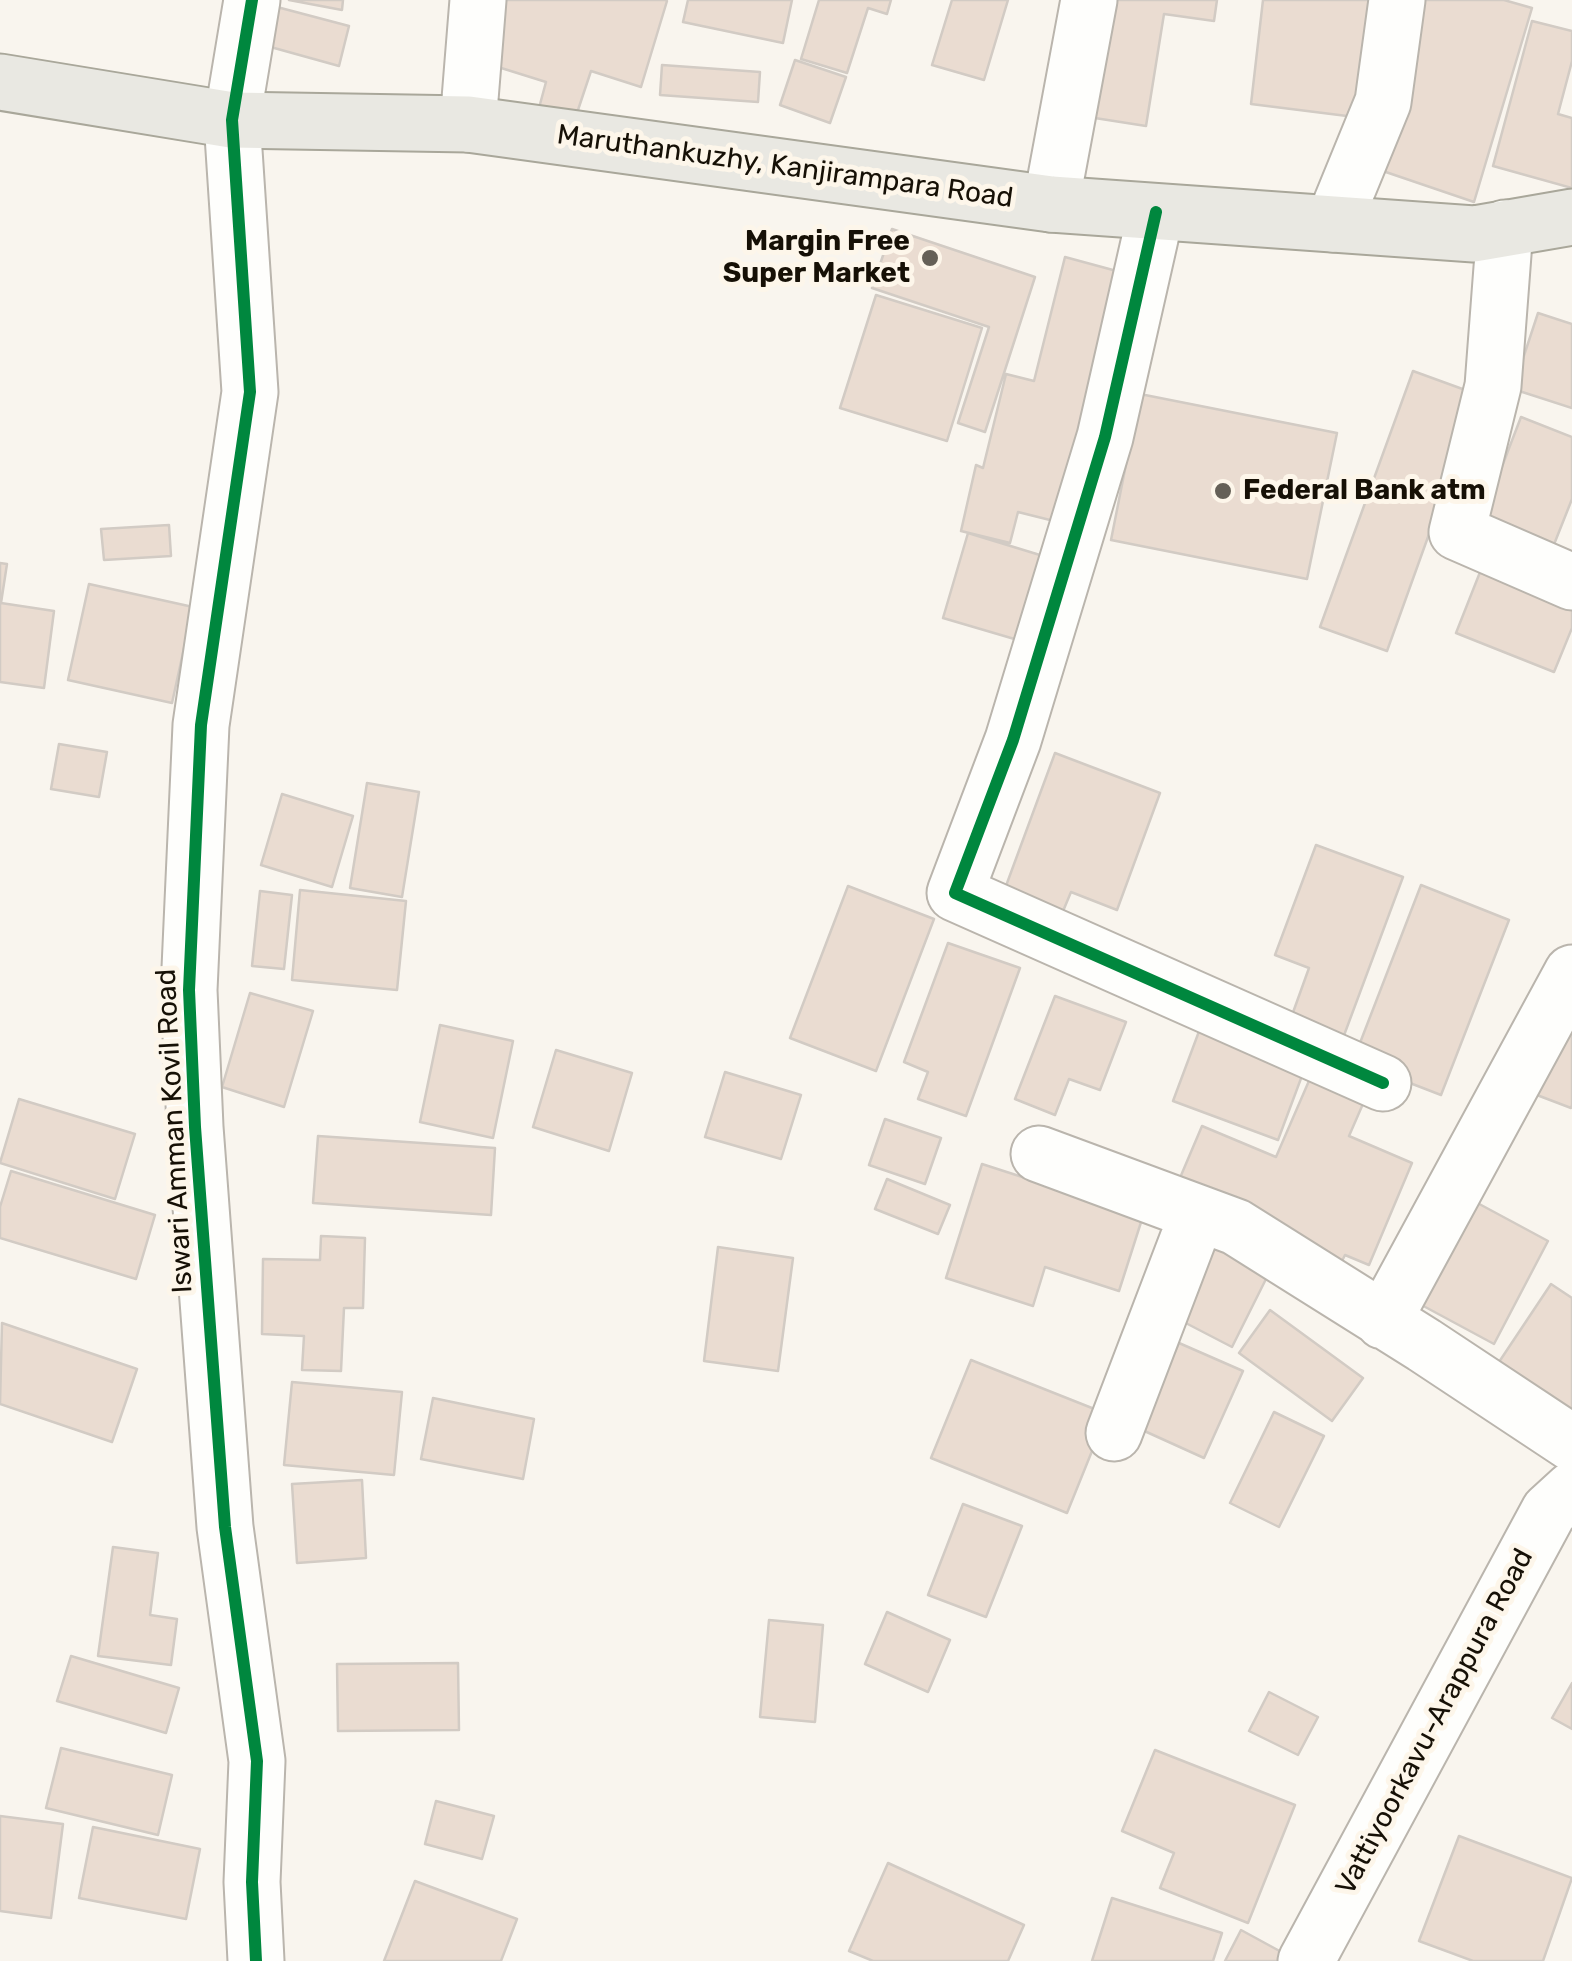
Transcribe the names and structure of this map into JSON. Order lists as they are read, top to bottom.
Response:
{
  "streets": {
    "main road": ["Maruthankuzhy, Kanjirampara Road"],
    "street": ["Iswari Amman Kovil Road", "Vattiyoorkavu-Arappura Road"]
  },
  "crossings": [
    ["Maruthankuzhy, Kanjirampara Road", "Iswari Amman Kovil Road"]
  ],
  "places": ["Margin Free Super Market", "Federal Bank atm"]
}
